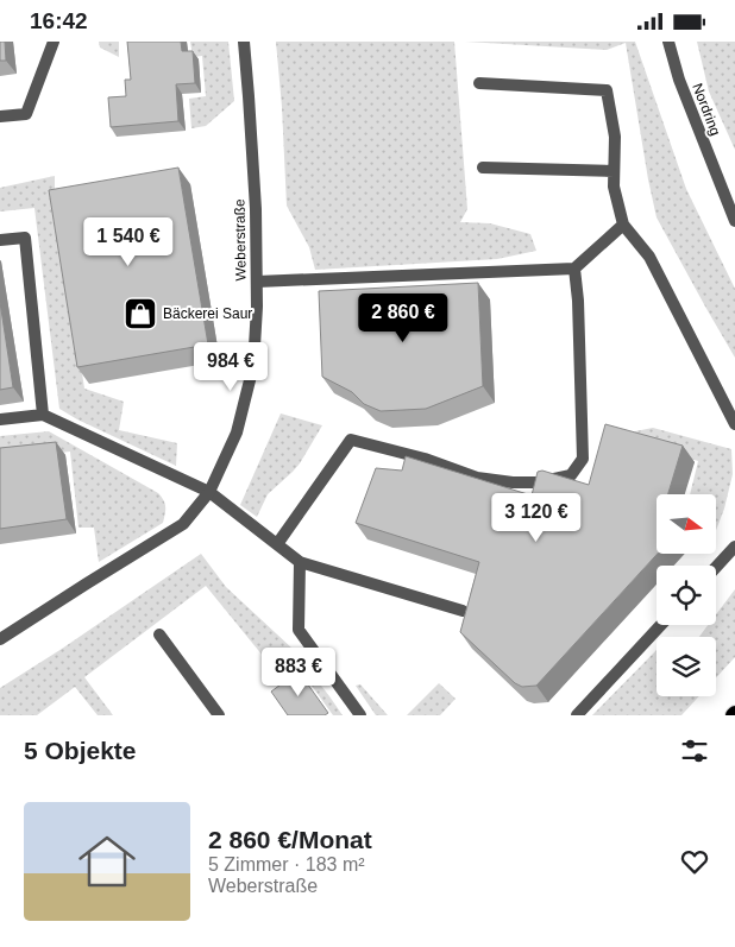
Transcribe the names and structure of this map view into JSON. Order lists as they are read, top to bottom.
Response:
{
  "streets": {
    "street": ["Nordring", "Weberstraße"]
  },
  "places": {
    "shop": ["Bäckerei Saur"]
  },
  "north": "right",
  "page": {
    "status": "16:42",
    "price": [
      "1 540 €",
      "2 860 €",
      "984 €",
      "3 120 €",
      "883 €"
    ],
    "heading": "5 Objekte",
    "list": [
      {
        "name": "2 860 €/Monat",
        "note": "5 Zimmer · 183 m² · Weberstraße"
      }
    ]
  }
}
